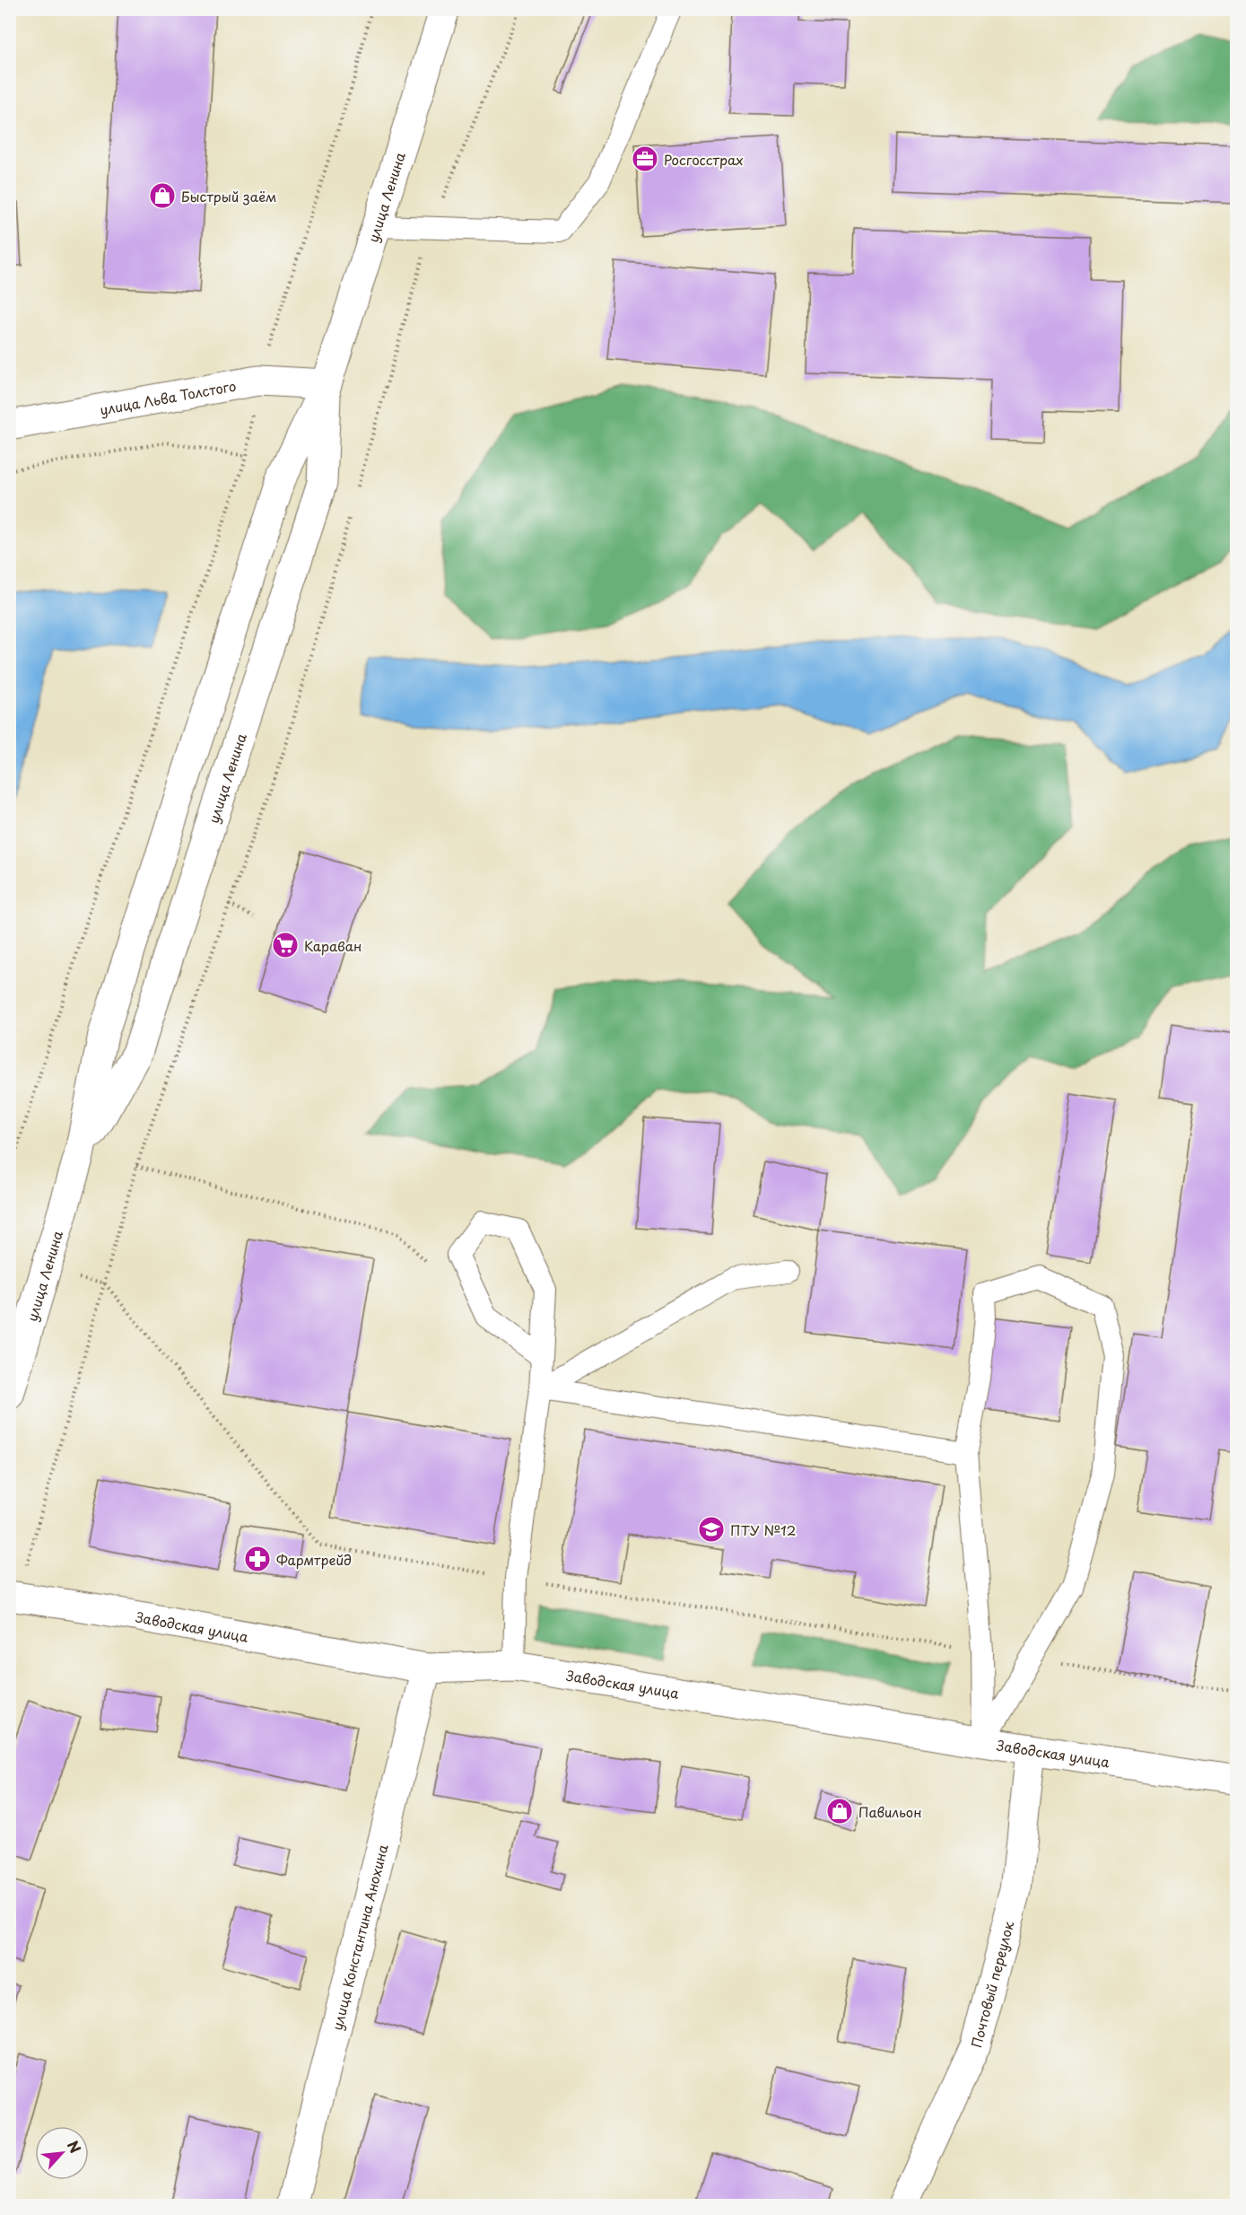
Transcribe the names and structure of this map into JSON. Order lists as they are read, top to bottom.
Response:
{
  "streets": {
    "street": [
      "улица Ленина",
      "улица Льва Толстого",
      "Заводская улица",
      "улица Константина Анохина",
      "Почтовый переулок"
    ]
  },
  "crossings": [
    ["улица Ленина", "улица Льва Толстого"],
    ["Заводская улица", "улица Константина Анохина"],
    ["Заводская улица", "Почтовый переулок"]
  ],
  "places": {
    "office": ["Росгосстрах"],
    "shop": ["Быстрый заём", "Павильон"],
    "supermarket": ["Караван"],
    "school or university": ["ПТУ №12"],
    "pharmacy": ["Фармтрейд"]
  },
  "north": "top right"
}
